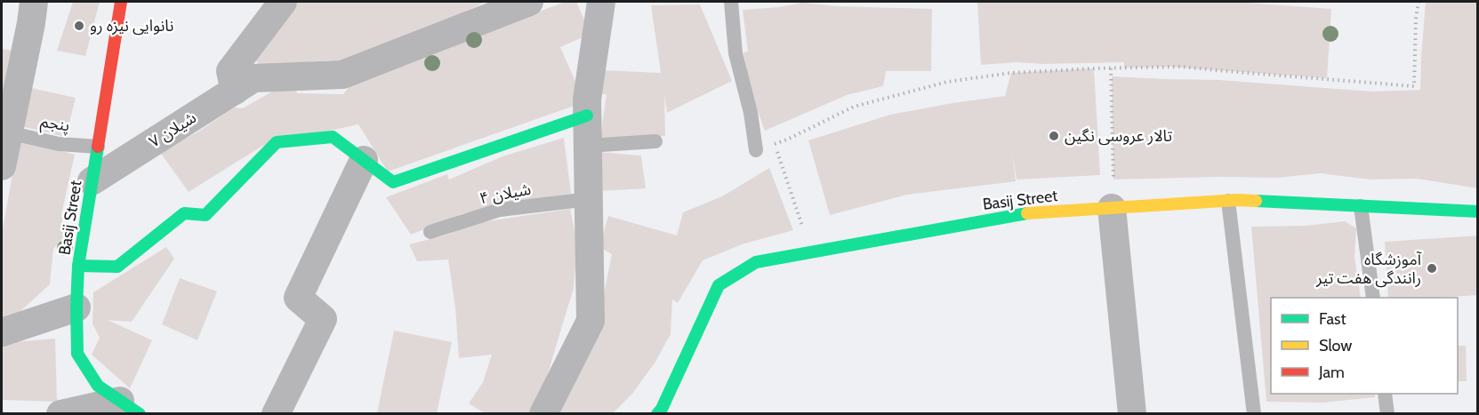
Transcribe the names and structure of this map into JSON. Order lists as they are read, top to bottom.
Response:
{
  "streets": {
    "street": ["شیلان ۷", "Basij Street"],
    "lane": ["پنجم", "شیلان ۴"]
  },
  "crossings": [
    ["پنجم", "Basij Street"],
    ["شیلان ۷", "Basij Street"]
  ],
  "places": ["نانوایی نیزه رو", "تالار عروسی نگین", "آموزشگاه رانندگی هفت تیر"],
  "legend": ["Fast", "Slow", "Jam"]
}
